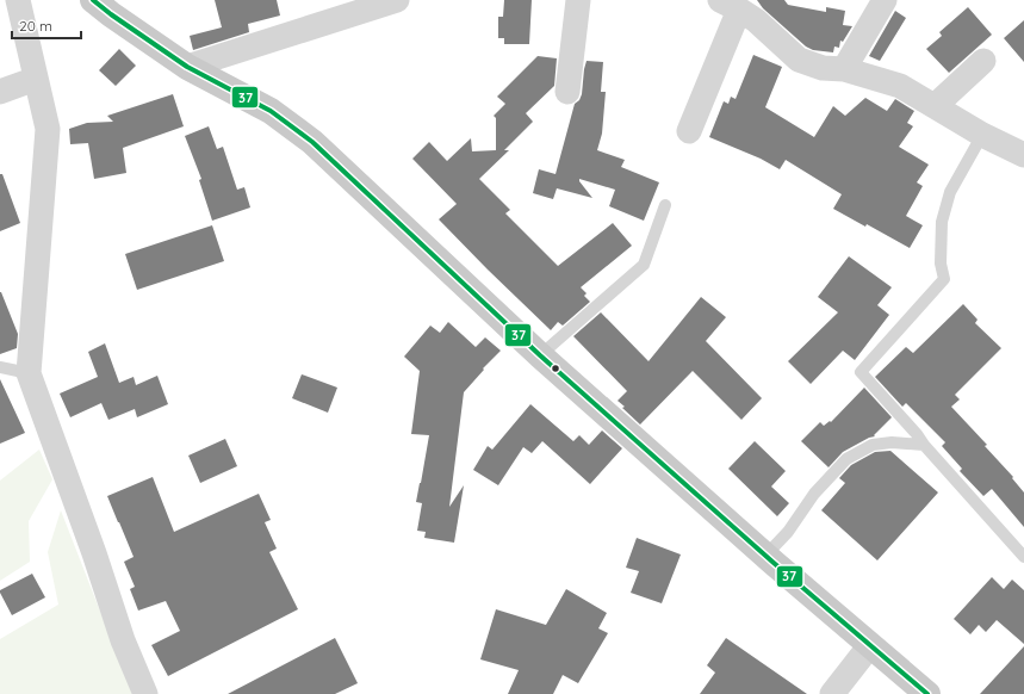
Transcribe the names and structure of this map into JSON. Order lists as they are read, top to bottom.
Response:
{
  "lines": ["transit line 37"],
  "scale_bar": "20 m"
}
